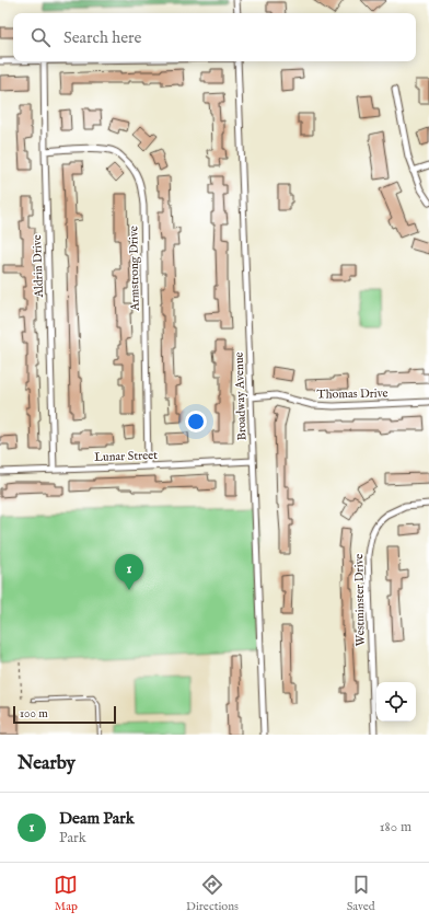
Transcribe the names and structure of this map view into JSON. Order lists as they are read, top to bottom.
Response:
{
  "streets": {
    "street": [
      "Aldrin Drive",
      "Armstrong Drive",
      "Thomas Drive",
      "Broadway Avenue",
      "Lunar Street",
      "Westminster Drive"
    ]
  },
  "crossings": [
    ["Aldrin Drive", "Armstrong Drive"],
    ["Aldrin Drive", "Lunar Street"],
    ["Armstrong Drive", "Lunar Street"],
    ["Thomas Drive", "Broadway Avenue"],
    ["Broadway Avenue", "Lunar Street"]
  ],
  "scale_bar": "100 m",
  "page": {
    "search": "Search here",
    "pins": "1",
    "scale": "100 m",
    "heading": "Nearby",
    "list": [
      {
        "mark": "1",
        "name": "Deam Park",
        "note": "Park",
        "value": "180 m"
      }
    ],
    "nav": ["Map", "Directions", "Saved"]
  }
}
